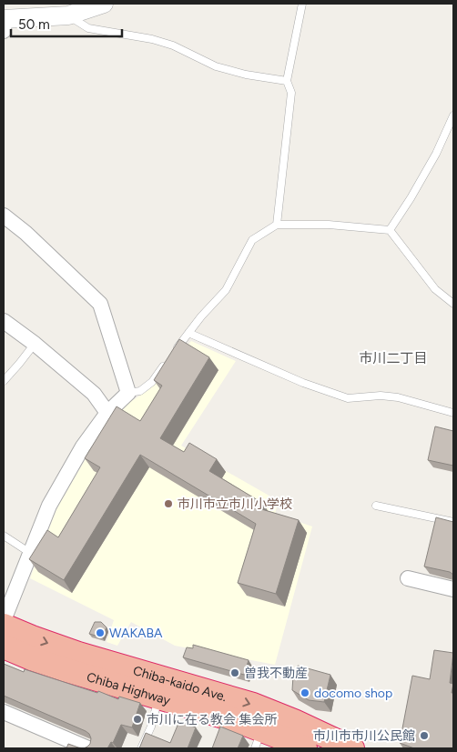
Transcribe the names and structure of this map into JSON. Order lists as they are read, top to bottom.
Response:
{
  "streets": {
    "highway": ["Chiba-kaido Ave.", "Chiba Highway"]
  },
  "one_way": ["Chiba-kaido Ave."],
  "districts": ["市川二丁目"],
  "places": [
    "市川市立市川小学校",
    "WAKABA",
    "曽我不動産",
    "docomo shop",
    "市川に在る教会 集会所",
    "市川市市川公民館"
  ],
  "scale_bar": "50 m"
}
